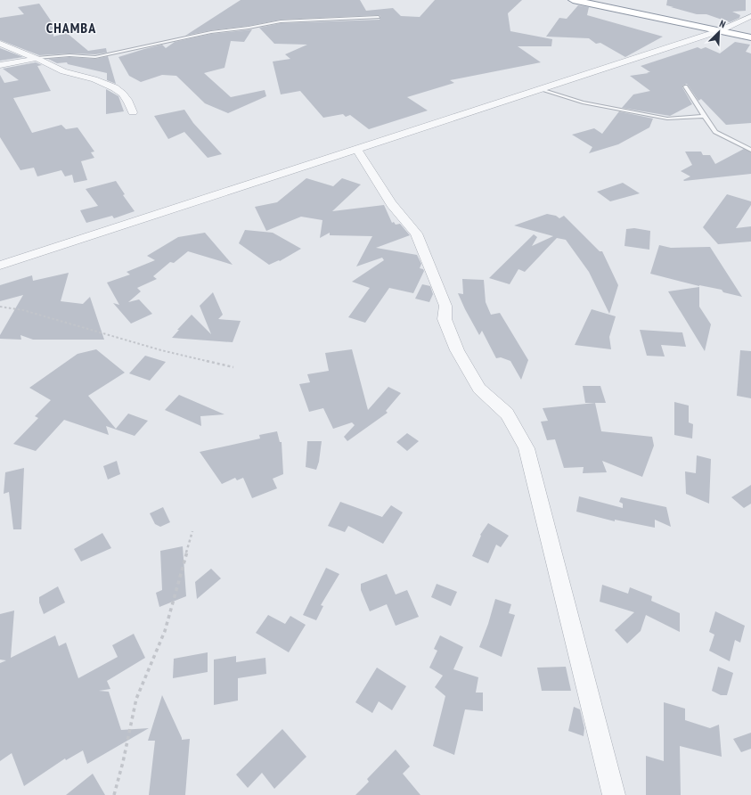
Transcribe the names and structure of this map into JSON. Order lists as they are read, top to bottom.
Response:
{
  "districts": ["CHAMBA"],
  "north": "top right"
}
